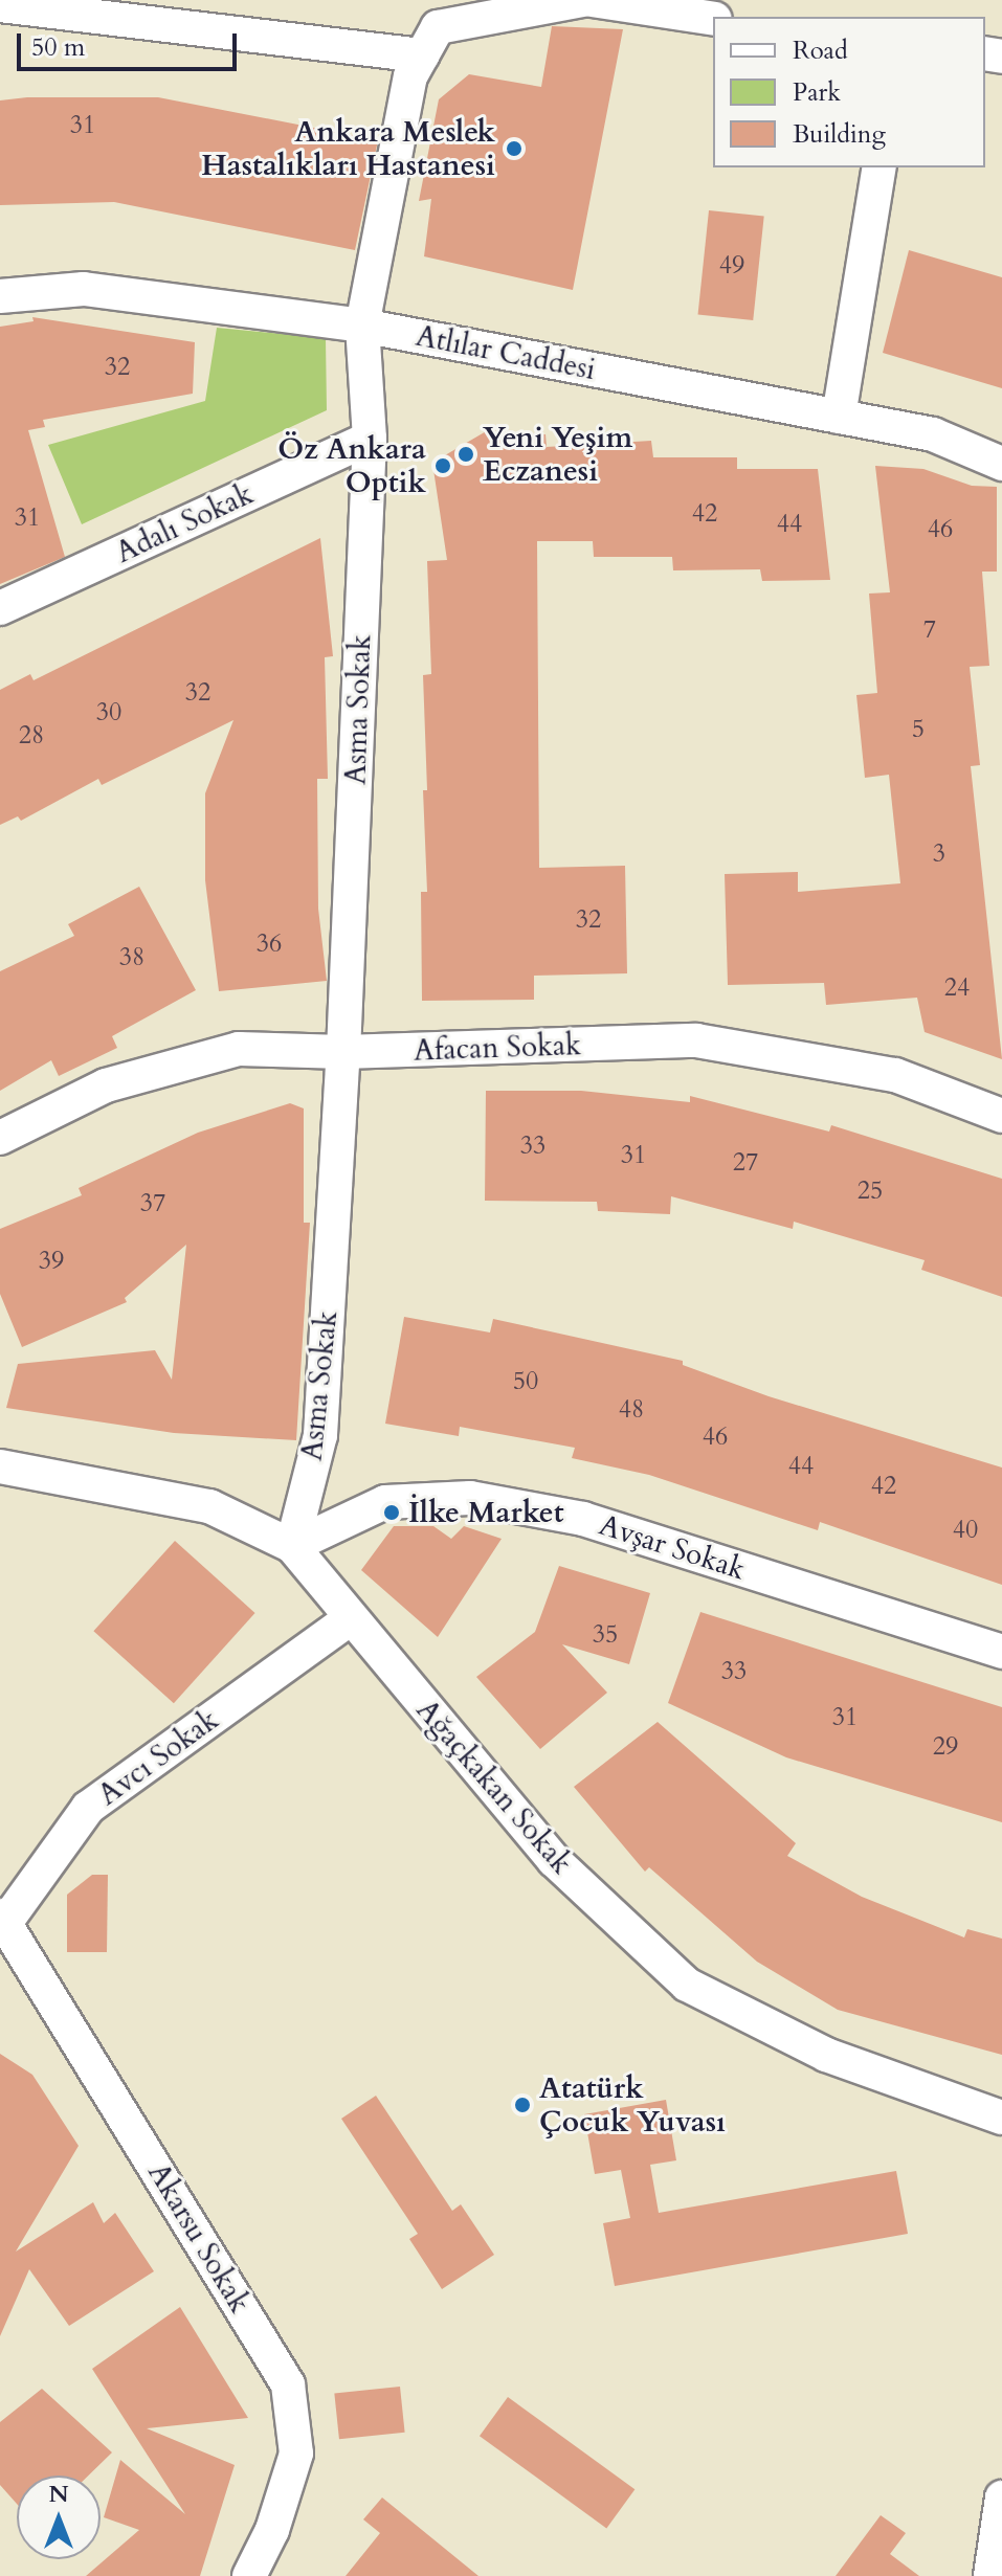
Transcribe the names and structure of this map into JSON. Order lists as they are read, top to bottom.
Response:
{
  "streets": {
    "street": [
      "Atlılar Caddesi",
      "Adalı Sokak",
      "Asma Sokak",
      "Afacan Sokak",
      "Avşar Sokak",
      "Avcı Sokak",
      "Ağaçkakan Sokak",
      "Akarsu Sokak"
    ]
  },
  "crossings": [
    ["Atlılar Caddesi", "Asma Sokak"],
    ["Adalı Sokak", "Asma Sokak"],
    ["Asma Sokak", "Afacan Sokak"],
    ["Asma Sokak", "Avşar Sokak"],
    ["Asma Sokak", "Ağaçkakan Sokak"],
    ["Avşar Sokak", "Ağaçkakan Sokak"],
    ["Avcı Sokak", "Ağaçkakan Sokak"],
    ["Avcı Sokak", "Akarsu Sokak"]
  ],
  "places": [
    "Ankara Meslek Hastalıkları Hastanesi",
    "Yeni Yeşim Eczanesi",
    "Öz Ankara Optik",
    "İlke Market",
    "Atatürk Çocuk Yuvası"
  ],
  "house_numbers": [
    "31",
    "49",
    "32",
    "42",
    "31",
    "44",
    "46",
    "7",
    "32",
    "30",
    "5",
    "28",
    "3",
    "32",
    "36",
    "38",
    "24",
    "33",
    "31",
    "27",
    "25",
    "37",
    "39",
    "50",
    "48",
    "46",
    "44",
    "42",
    "40",
    "35",
    "33",
    "31",
    "29"
  ],
  "legend": ["Road", "Park", "Building"],
  "scale_bar": "50 m",
  "north": "top"
}
